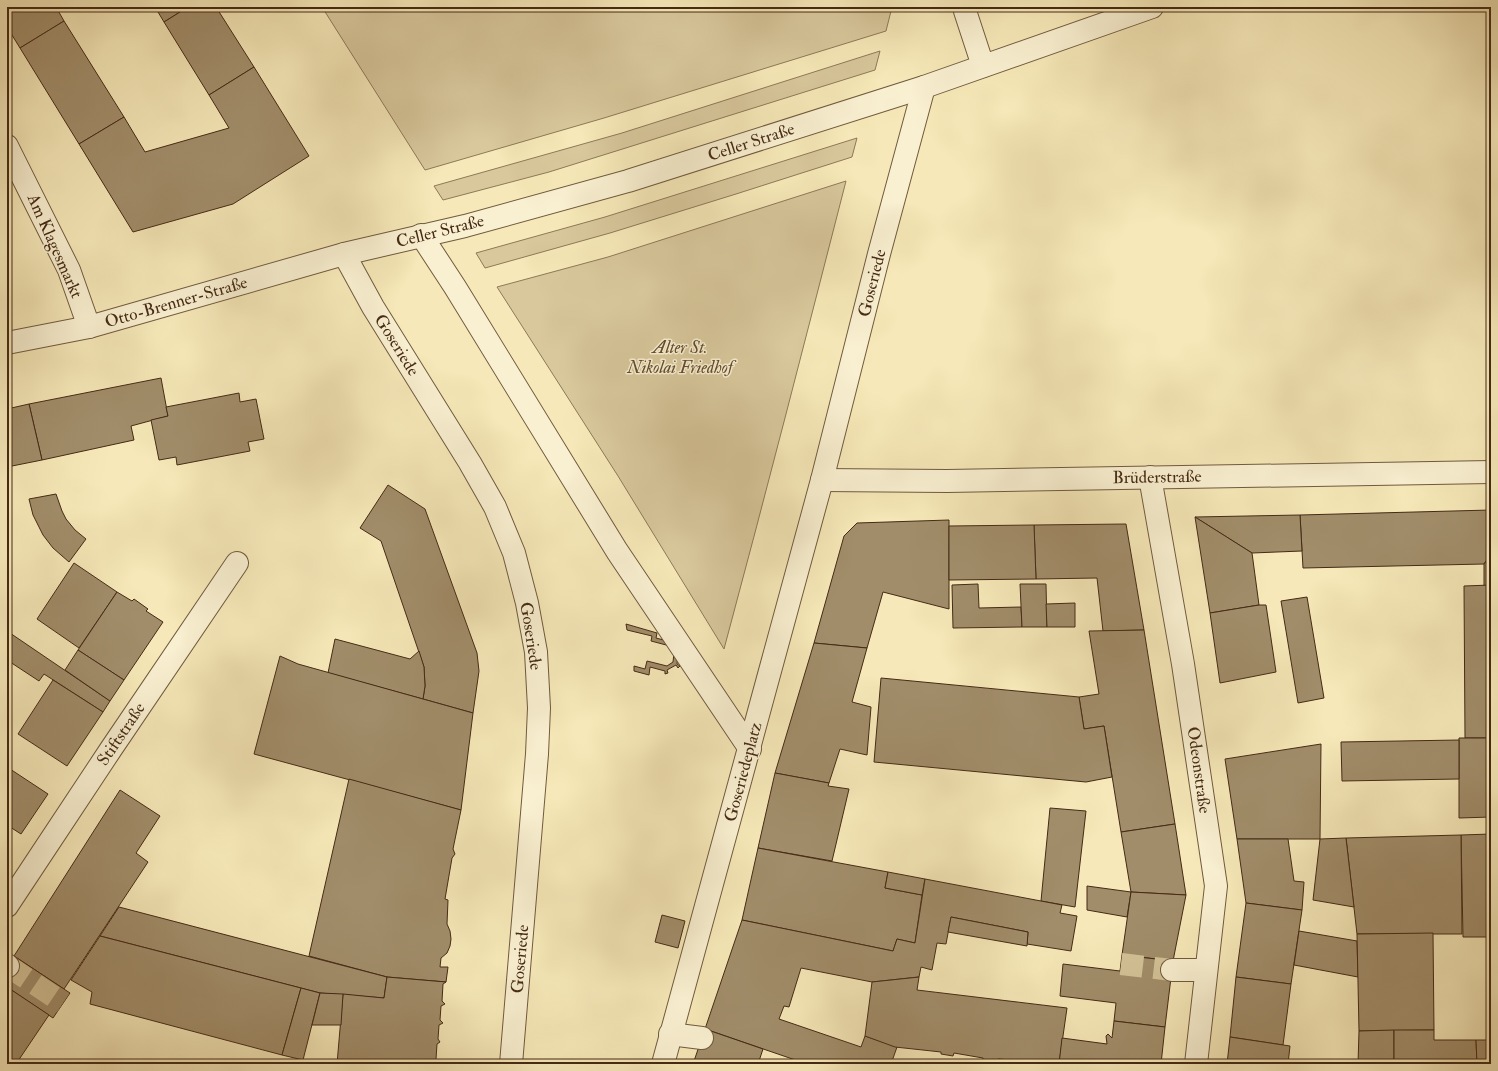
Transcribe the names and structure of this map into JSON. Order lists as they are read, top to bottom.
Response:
{
  "streets": {
    "street": [
      "Celler Straße",
      "Am Klagesmarkt",
      "Goseriede",
      "Otto-Brenner-Straße",
      "Brüderstraße",
      "Stiftstraße",
      "Odeonstraße",
      "Goseriedeplatz"
    ]
  },
  "crossings": [
    ["Celler Straße", "Goseriede"],
    ["Celler Straße", "Otto-Brenner-Straße"],
    ["Am Klagesmarkt", "Otto-Brenner-Straße"],
    ["Goseriede", "Otto-Brenner-Straße"],
    ["Goseriede", "Brüderstraße"],
    ["Goseriede", "Goseriedeplatz"],
    ["Brüderstraße", "Odeonstraße"],
    ["Brüderstraße", "Goseriedeplatz"]
  ],
  "parks": ["Alter St. Nikolai Friedhof"]
}
